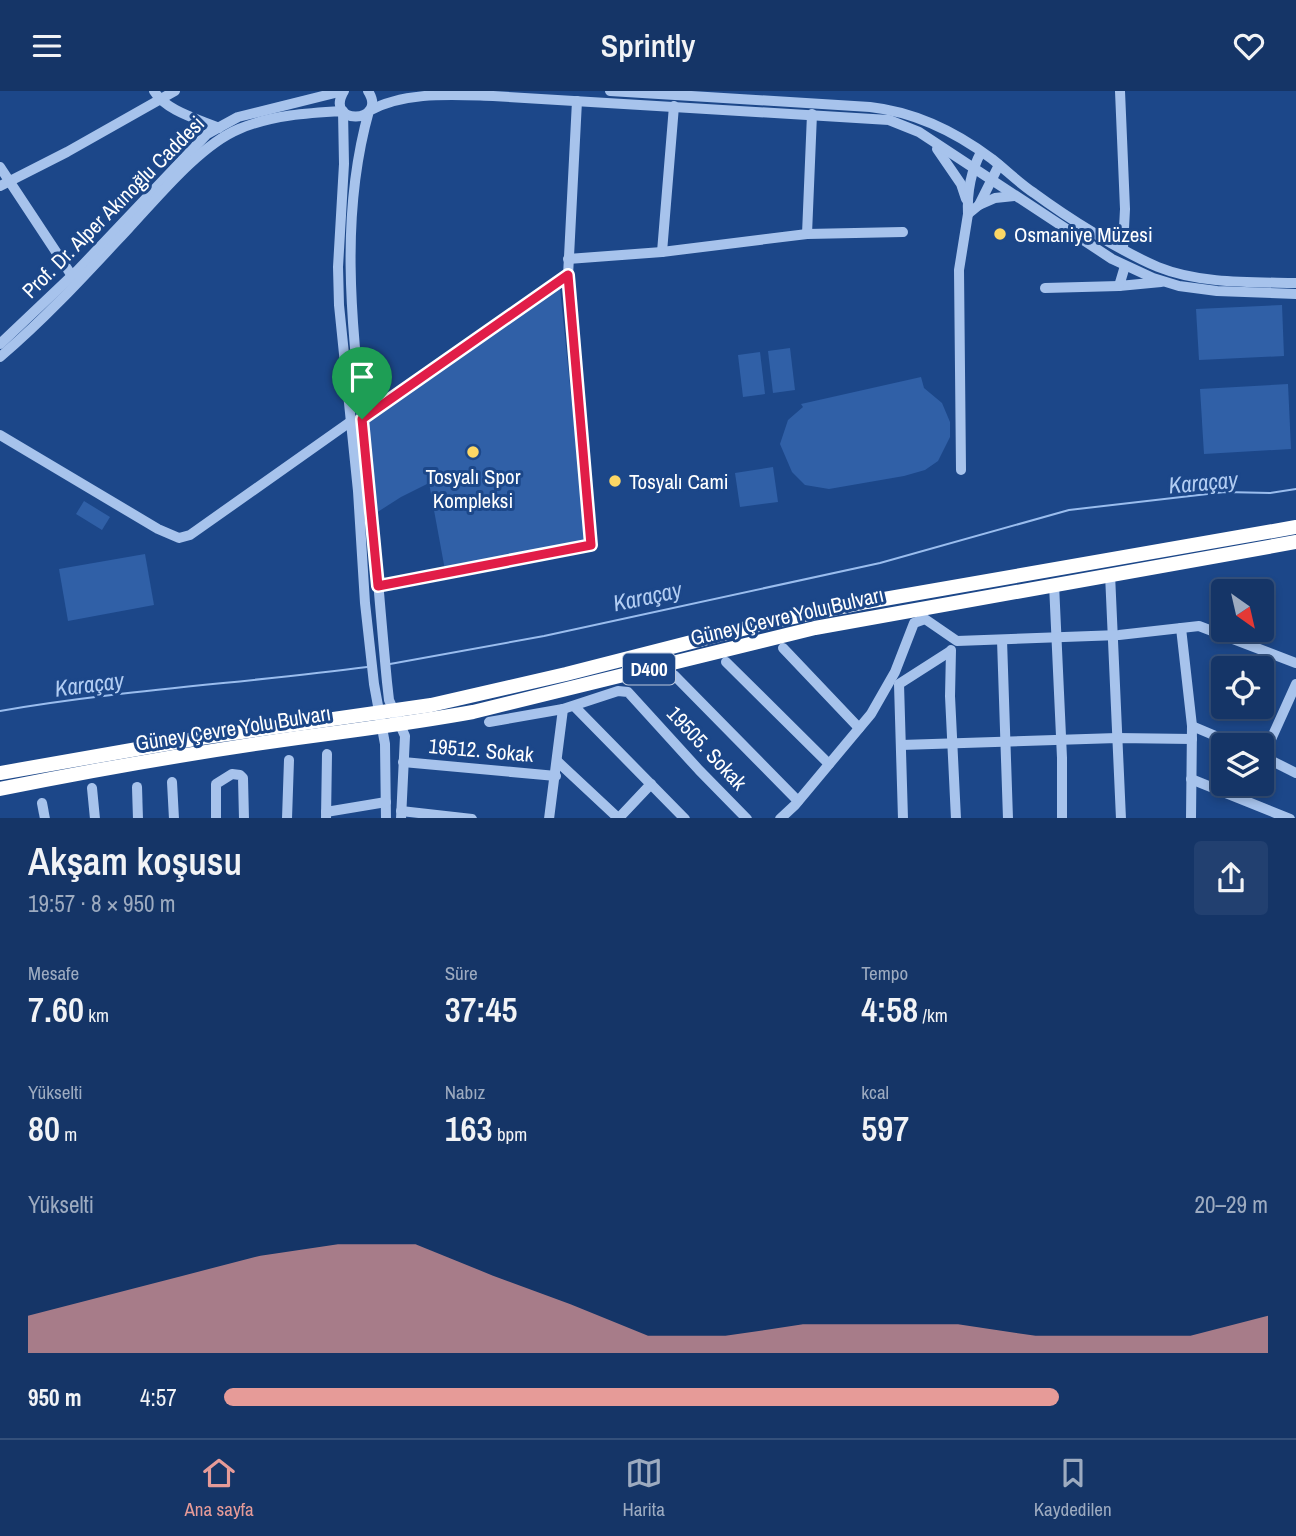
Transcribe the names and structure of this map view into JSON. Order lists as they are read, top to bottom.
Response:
{
  "streets": {
    "highway": ["Güney Çevre Yolu Bulvarı", "D400"],
    "street": ["Prof. Dr. Alper Akınoğlu Caddesi", "19505. Sokak", "19512. Sokak"]
  },
  "water": ["Karaçay"],
  "places": ["Osmaniye Müzesi", "Tosyalı Spor Kompleksi", "Tosyalı Cami"],
  "north": "bottom right",
  "page": {
    "header": "Sprintly",
    "heading": ["Akşam koşusu", "19:57 · 8 × 950 m"],
    "stats": [
      ["Mesafe", "7.60 km"],
      ["Süre", "37:45"],
      ["Tempo", "4:58 /km"],
      ["Yükselti", "80 m"],
      ["Nabız", "163 bpm"],
      ["kcal", "597"]
    ],
    "chart": ["Yükselti", "20–29 m"],
    "list": [
      {
        "name": "950 m",
        "note": "4:57"
      }
    ],
    "tabs": ["Ana sayfa", "Harita", "Kaydedilen"]
  }
}
